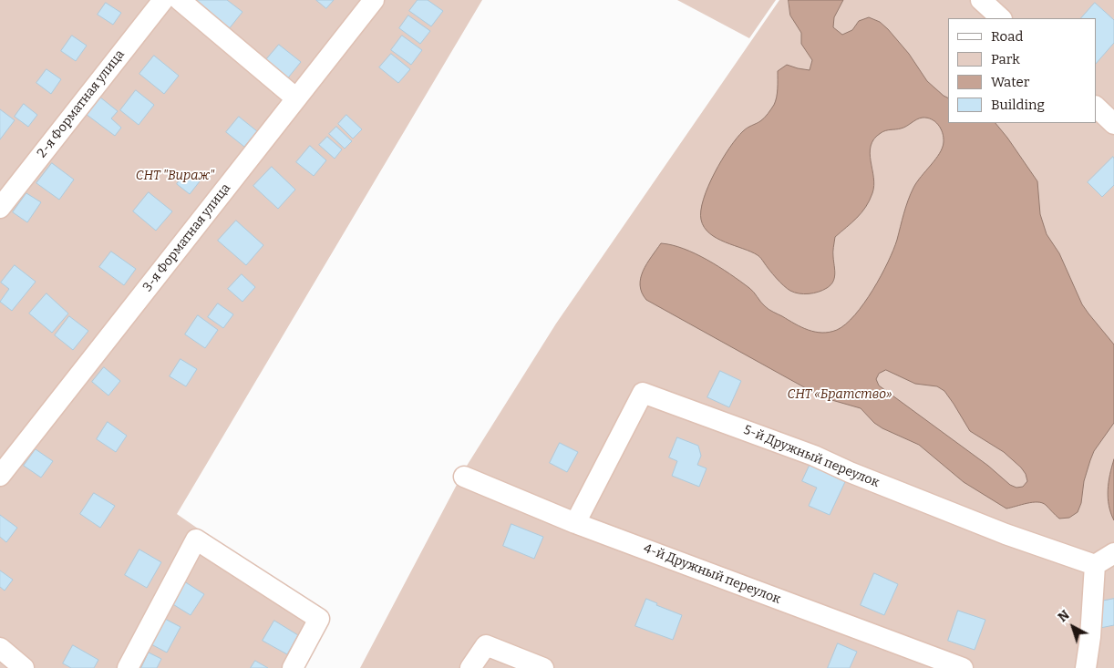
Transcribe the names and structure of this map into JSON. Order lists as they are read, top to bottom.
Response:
{
  "streets": {
    "lane": [
      "2-я Форматная улица",
      "3-я Форматная улица",
      "5-й Дружный переулок",
      "4-й Дружный переулок"
    ]
  },
  "crossings": [
    ["5-й Дружный переулок", "4-й Дружный переулок"]
  ],
  "parks": ["СНТ \"Вираж\"", "СНТ «Братство»"],
  "legend": [
    "Road",
    "Park",
    "Water",
    "Building"
  ],
  "north": "top left"
}
